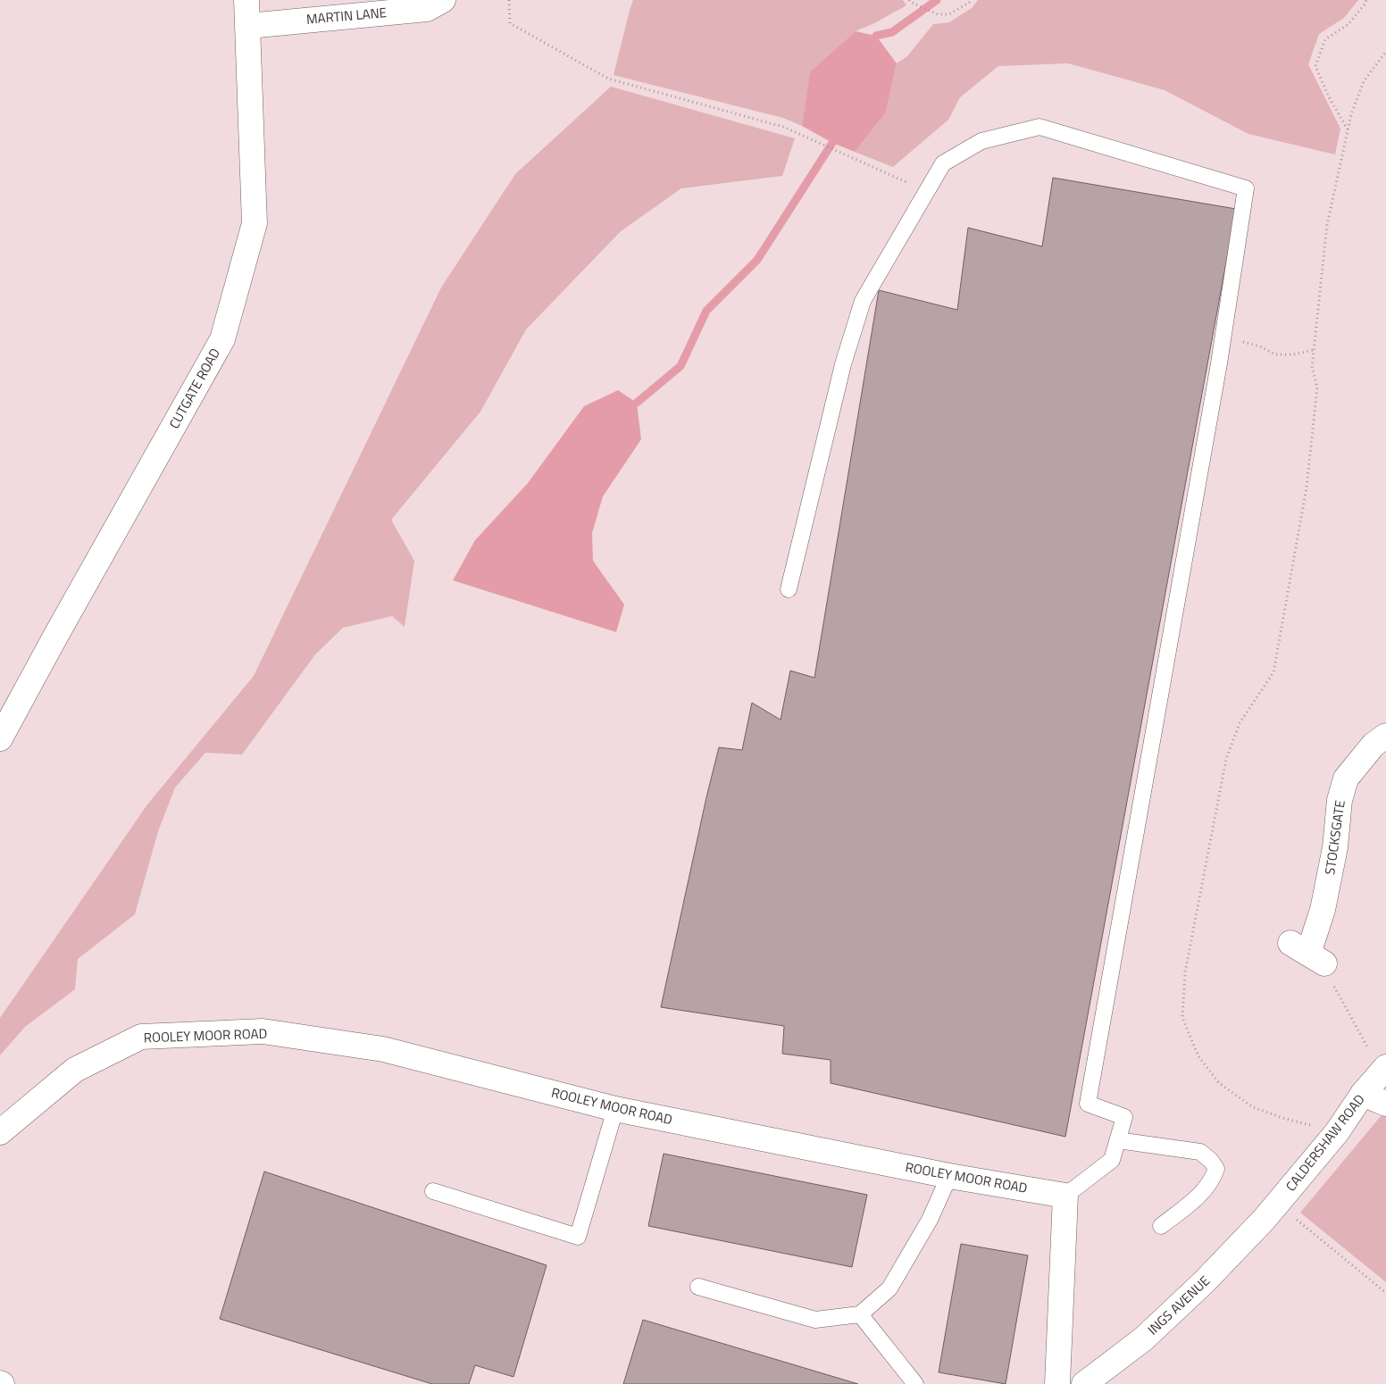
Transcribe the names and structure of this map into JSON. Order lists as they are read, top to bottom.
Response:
{
  "streets": {
    "street": [
      "MARTIN LANE",
      "CUTGATE ROAD",
      "STOCKSGATE",
      "ROOLEY MOOR ROAD",
      "CALDERSHAW ROAD",
      "INGS AVENUE"
    ]
  },
  "crossings": [
    ["MARTIN LANE", "CUTGATE ROAD"],
    ["CALDERSHAW ROAD", "INGS AVENUE"]
  ]
}
